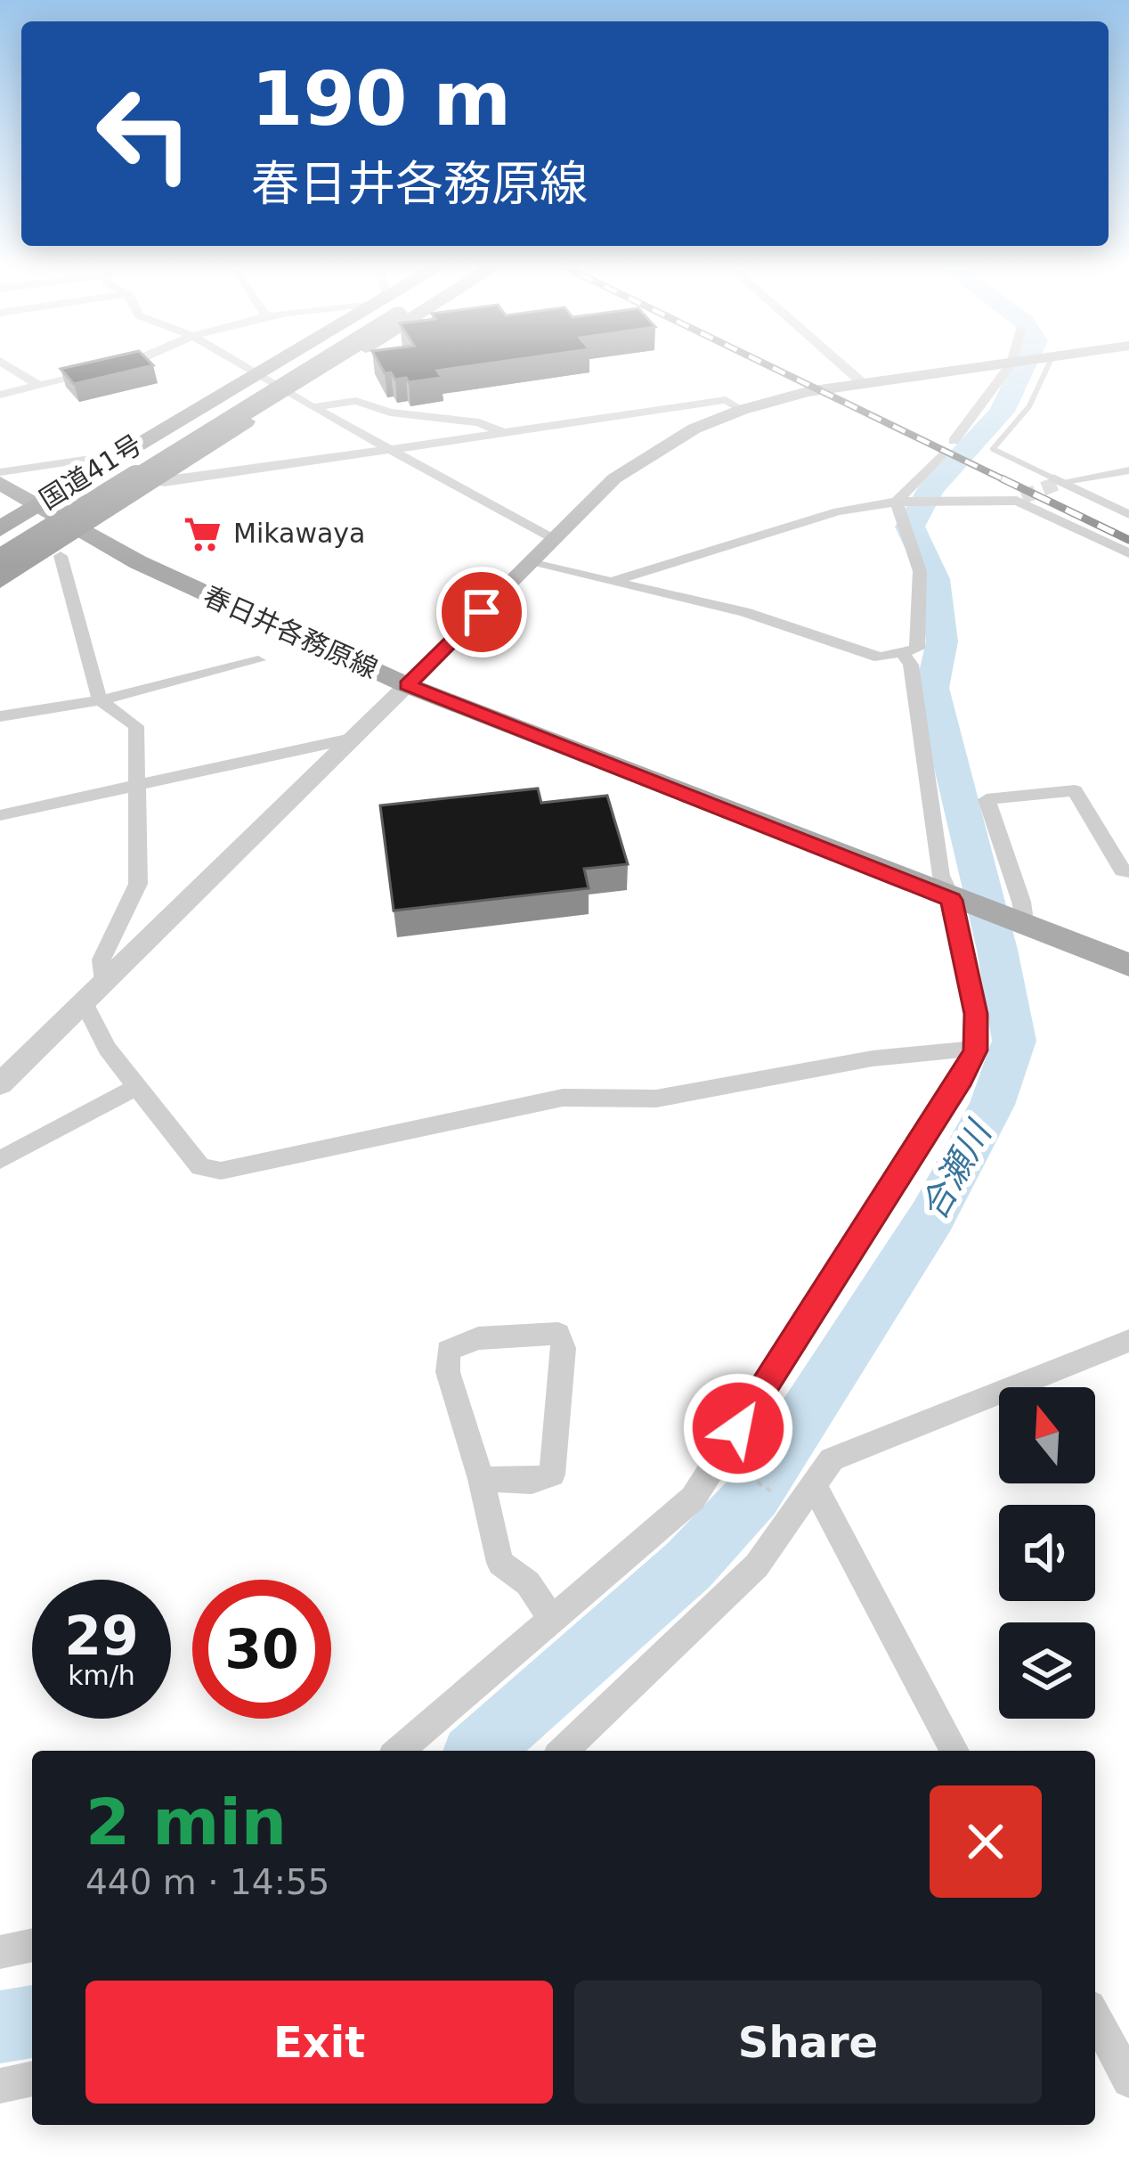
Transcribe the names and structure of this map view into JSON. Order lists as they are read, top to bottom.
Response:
{
  "streets": {
    "highway": ["国道41号"],
    "main road": ["春日井各務原線"]
  },
  "water": ["合瀬川"],
  "places": {
    "supermarket": ["Mikawaya"]
  },
  "north": "top",
  "page": {
    "turn": ["190 m", "春日井各務原線"],
    "speed": "29 km/h",
    "limit": "30",
    "heading": ["2 min", "440 m · 14:55"],
    "buttons": ["Exit", "Share"]
  }
}
